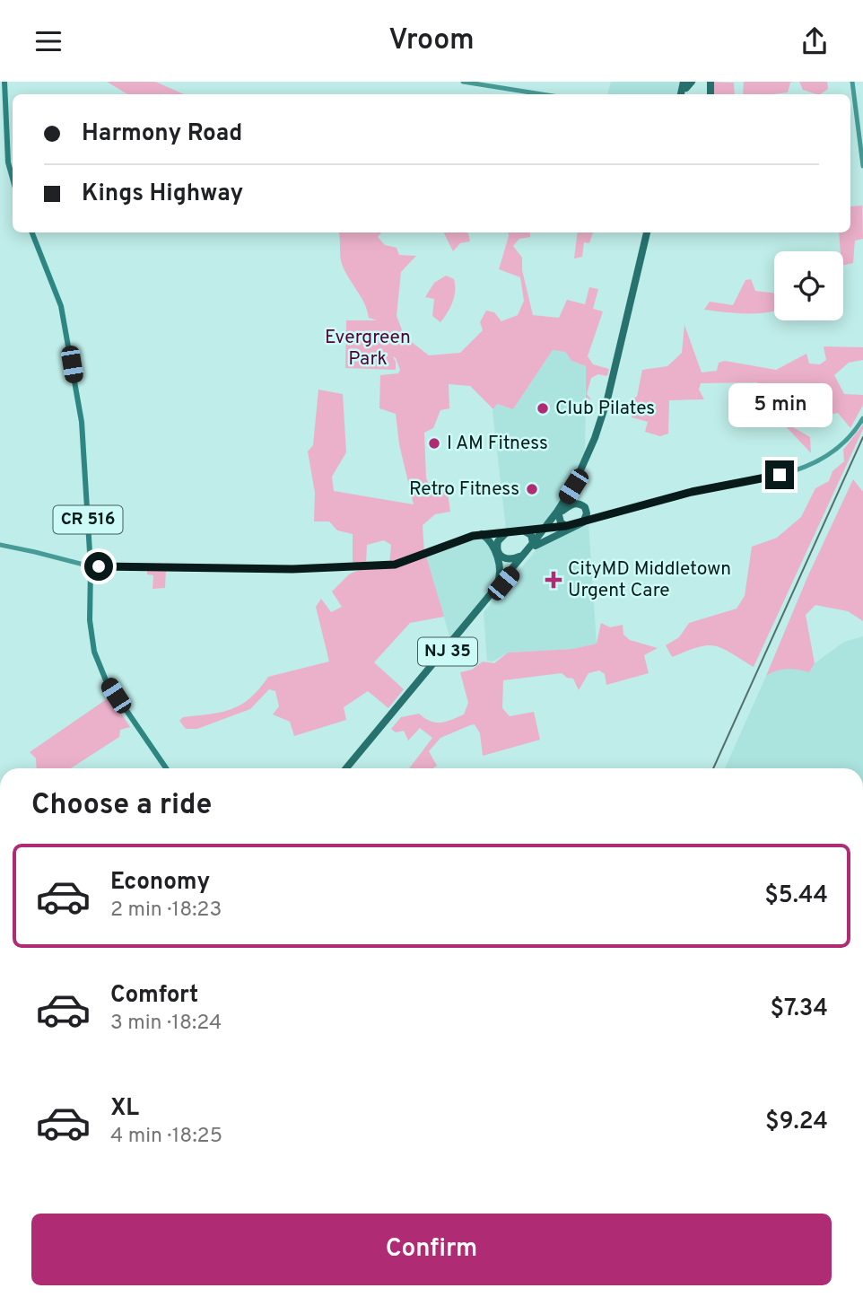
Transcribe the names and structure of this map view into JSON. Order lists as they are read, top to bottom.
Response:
{
  "streets": {
    "highway": ["NJ 35"],
    "main road": ["CR 516"]
  },
  "parks": ["Evergreen Park"],
  "places": {
    "other": ["Club Pilates", "I AM Fitness", "Retro Fitness"],
    "health": ["CityMD Middletown Urgent Care"]
  },
  "page": {
    "header": "Vroom",
    "banner": ["Harmony Road", "Kings Highway"],
    "bubble": "5 min",
    "heading": "Choose a ride",
    "list": [
      {
        "name": "Economy",
        "note": "2 min · 18:23",
        "value": "$5.44"
      },
      {
        "name": "Comfort",
        "note": "3 min · 18:24",
        "value": "$7.34"
      },
      {
        "name": "XL",
        "note": "4 min · 18:25",
        "value": "$9.24"
      }
    ],
    "buttons": "Confirm"
  }
}
